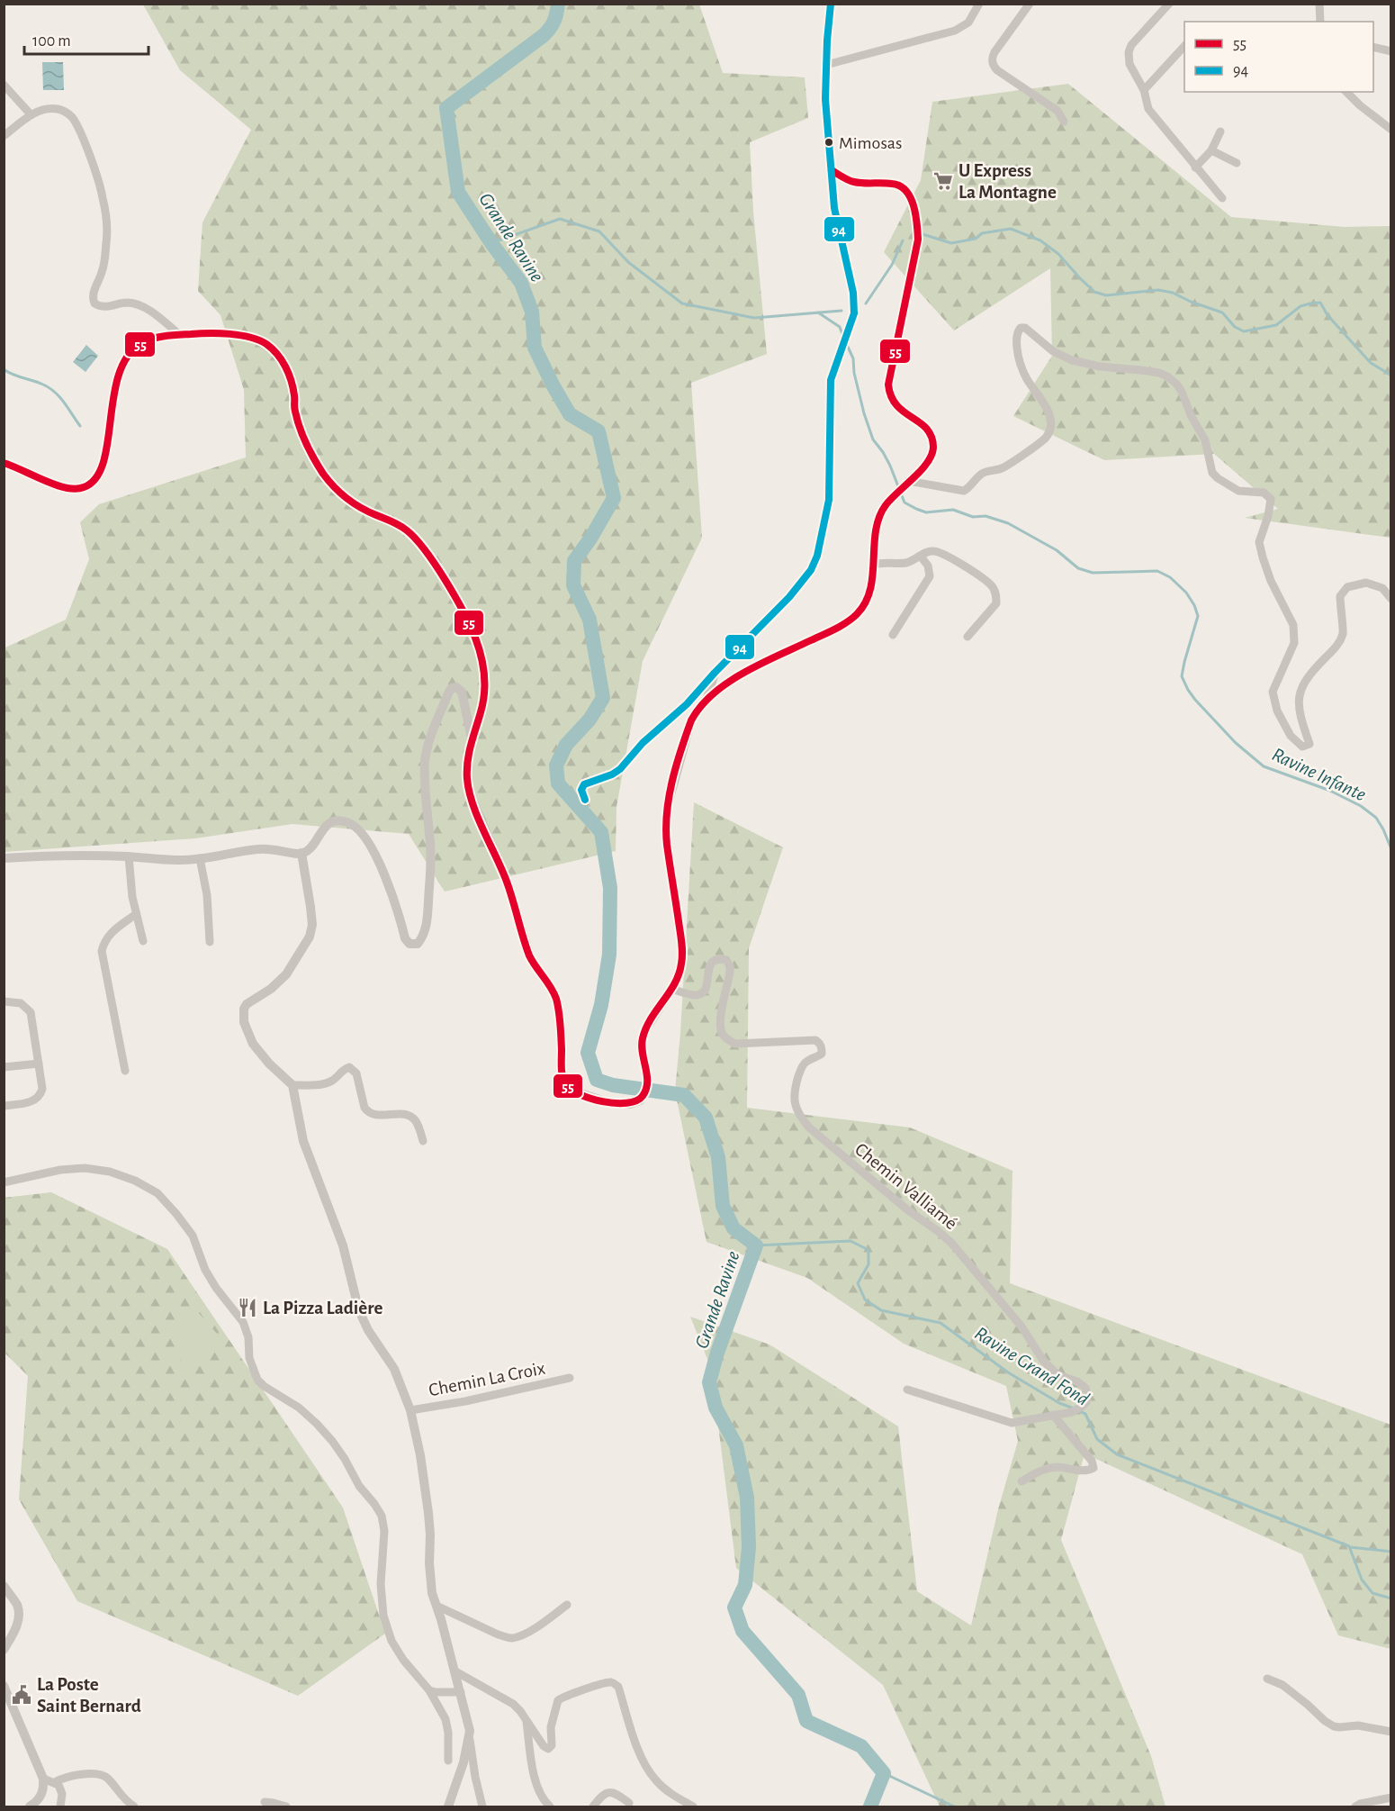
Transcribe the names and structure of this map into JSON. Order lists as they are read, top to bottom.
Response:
{
  "streets": {
    "street": ["Chemin Valliamé", "Chemin La Croix"]
  },
  "water": ["Grande Ravine", "Ravine Infante", "Ravine Grand Fond"],
  "places": {
    "other": ["Mimosas"],
    "supermarket": ["U Express La Montagne"],
    "restaurant": ["La Pizza Ladière"],
    "public building": ["La Poste Saint Bernard"]
  },
  "lines": ["transit line 94", "transit line 55"],
  "legend": ["55", "94"],
  "scale_bar": "100 m"
}
